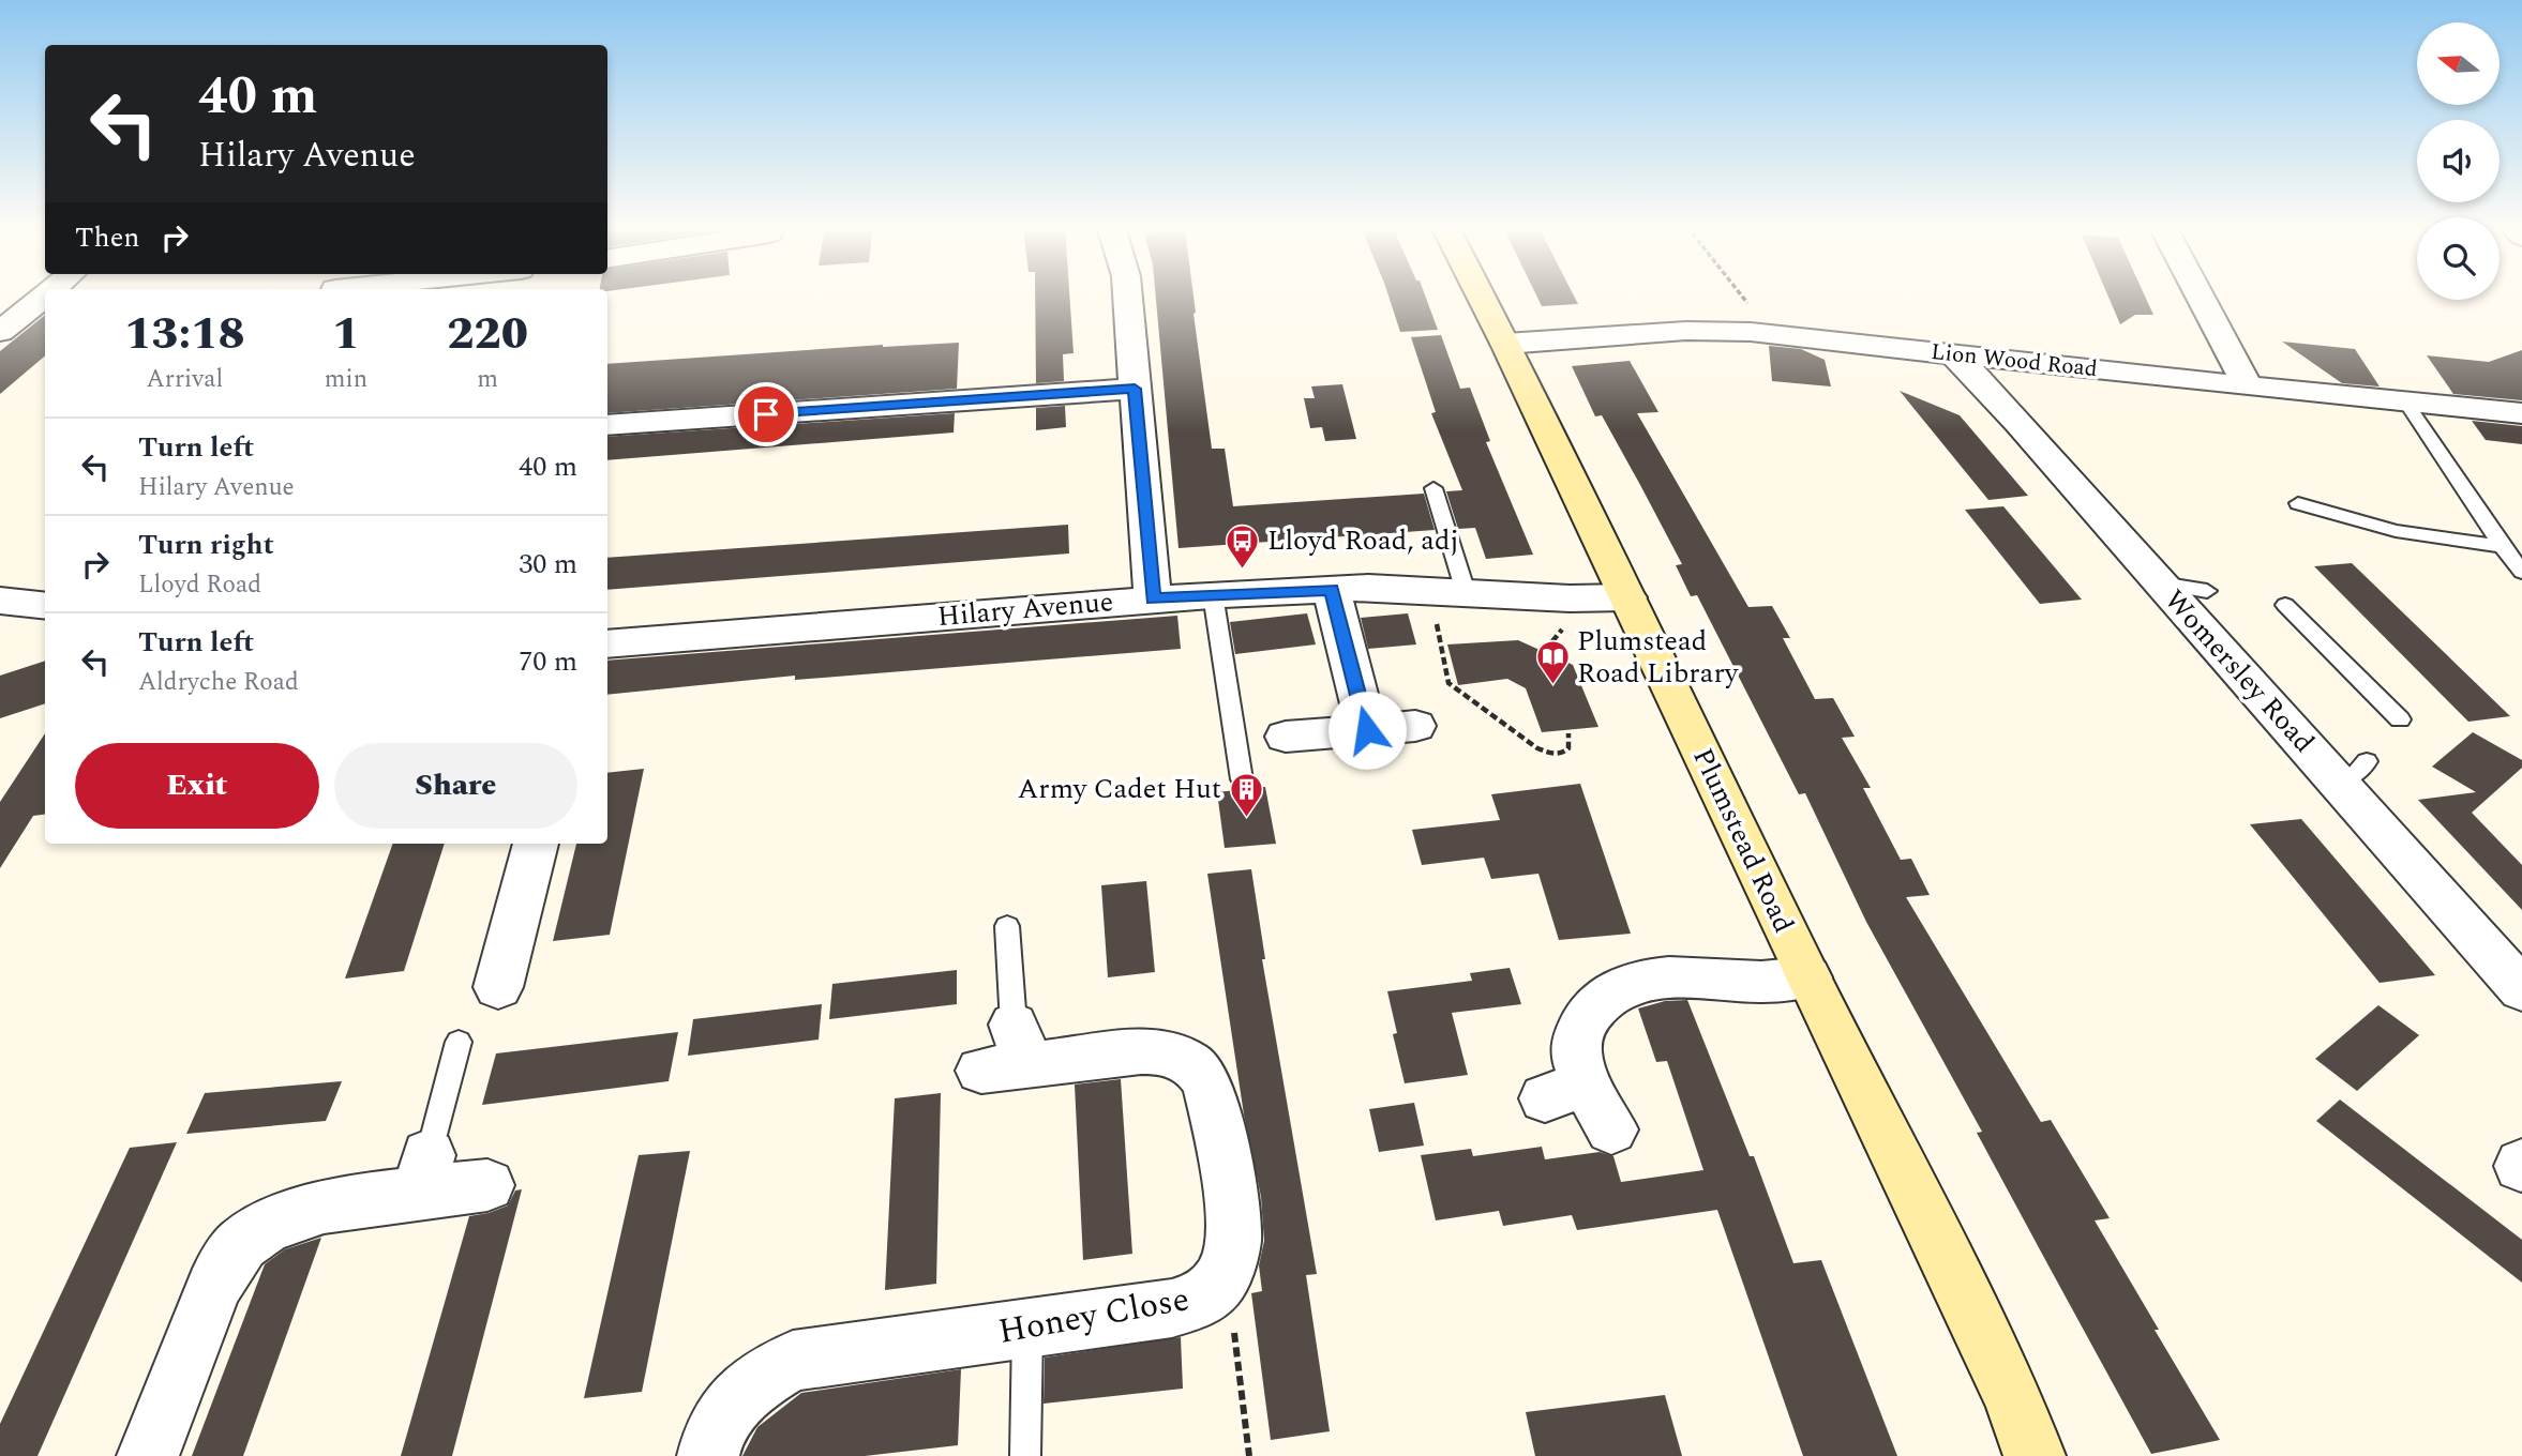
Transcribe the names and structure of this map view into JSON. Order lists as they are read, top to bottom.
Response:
{
  "streets": {
    "main road": ["Plumstead Road"],
    "street": [
      "Lion Wood Road",
      "Hilary Avenue",
      "Womersley Road",
      "Honey Close"
    ]
  },
  "crossings": [
    ["Lion Wood Road", "Womersley Road"],
    ["Lion Wood Road", "Plumstead Road"],
    ["Hilary Avenue", "Plumstead Road"]
  ],
  "places": {
    "bus stop": ["Lloyd Road, adj"],
    "library": ["Plumstead Road Library"],
    "building": ["Army Cadet Hut"]
  },
  "north": "left",
  "page": {
    "turn": ["40 m", "Hilary Avenue"],
    "then": "Then",
    "eta": [
      "13:18",
      "Arrival",
      "1",
      "min",
      "220",
      "m"
    ],
    "list": [
      {
        "name": "Turn left",
        "note": "Hilary Avenue",
        "value": "40 m"
      },
      {
        "name": "Turn right",
        "note": "Lloyd Road",
        "value": "30 m"
      },
      {
        "name": "Turn left",
        "note": "Aldryche Road",
        "value": "70 m"
      }
    ],
    "buttons": ["Exit", "Share"]
  }
}
